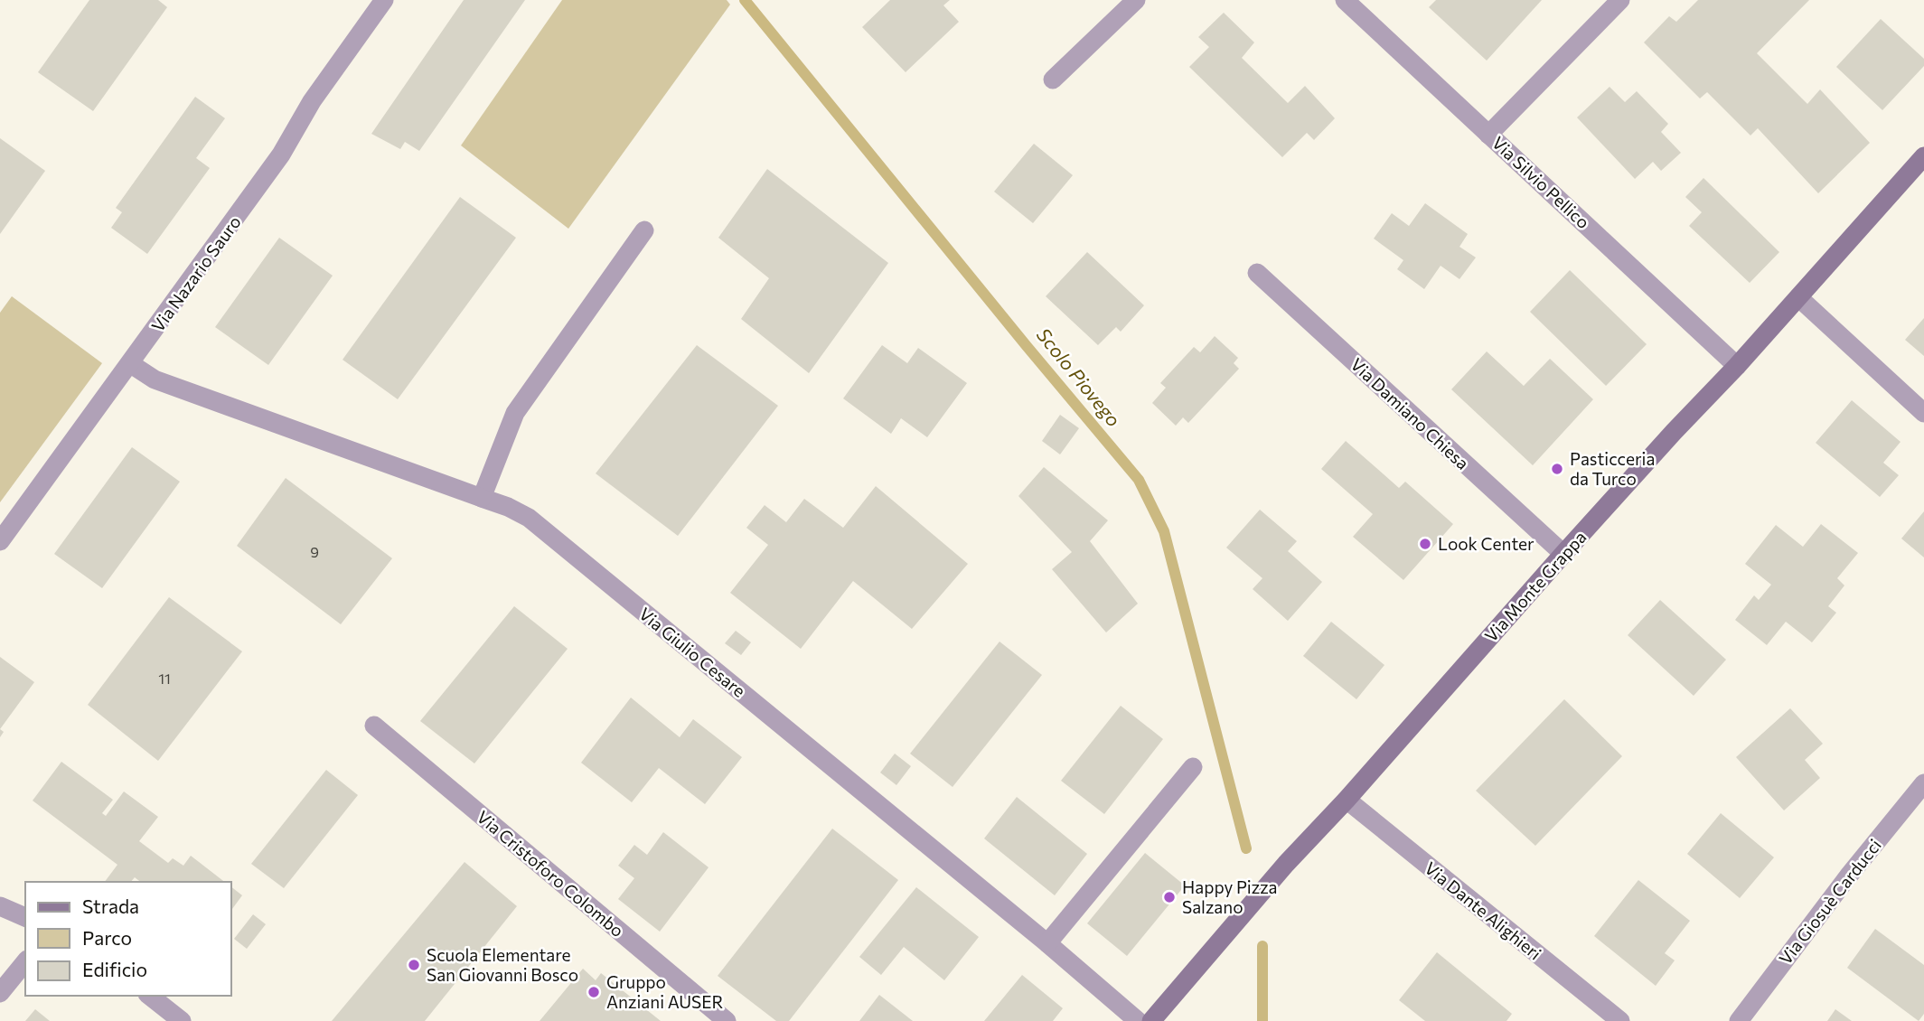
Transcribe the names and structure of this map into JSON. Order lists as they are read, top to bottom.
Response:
{
  "streets": {
    "street": [
      "Via Silvio Pellico",
      "Via Nazario Sauro",
      "Via Damiano Chiesa",
      "Via Monte Grappa",
      "Via Giulio Cesare",
      "Via Cristoforo Colombo",
      "Via Giosuè Carducci",
      "Via Dante Alighieri"
    ]
  },
  "crossings": [
    ["Via Silvio Pellico", "Via Monte Grappa"],
    ["Via Nazario Sauro", "Via Giulio Cesare"],
    ["Via Damiano Chiesa", "Via Monte Grappa"],
    ["Via Monte Grappa", "Via Dante Alighieri"]
  ],
  "water": ["Scolo Piovego"],
  "places": [
    "Pasticceria da Turco",
    "Look Center",
    "Happy Pizza Salzano",
    "Scuola Elementare San Giovanni Bosco",
    "Gruppo Anziani AUSER"
  ],
  "house_numbers": ["9", "11"],
  "legend": ["Strada", "Parco", "Edificio"]
}
